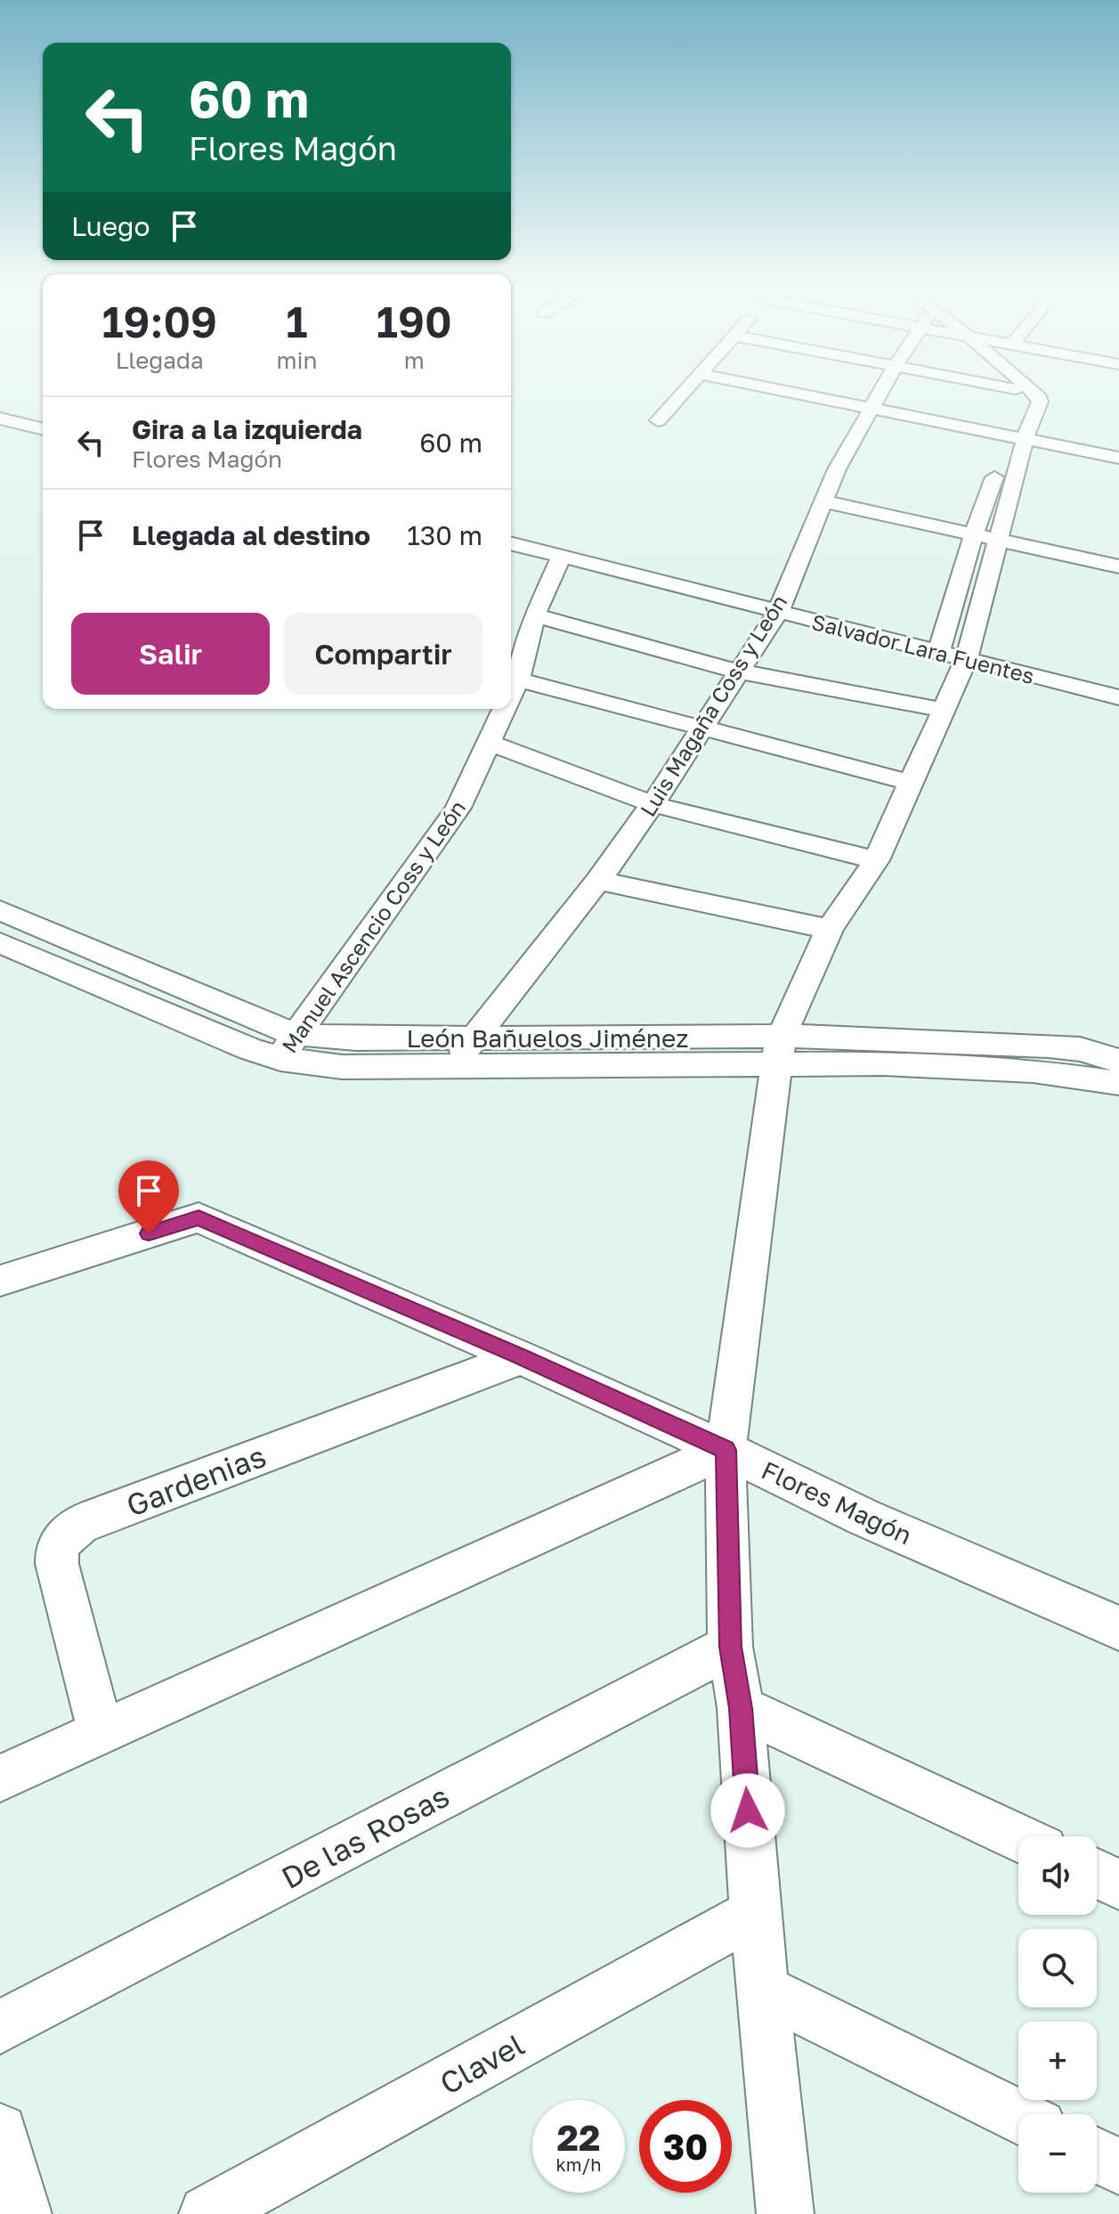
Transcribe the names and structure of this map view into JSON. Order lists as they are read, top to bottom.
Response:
{
  "streets": {
    "street": [
      "Salvador Lara Fuentes",
      "Luis Magaña Coss y León",
      "Manuel Ascencio Coss y León",
      "León Bañuelos Jiménez",
      "Gardenias",
      "Flores Magón",
      "De las Rosas",
      "Clavel"
    ]
  },
  "crossings": [
    ["Salvador Lara Fuentes", "Luis Magaña Coss y León"],
    ["Salvador Lara Fuentes", "Manuel Ascencio Coss y León"],
    ["Luis Magaña Coss y León", "León Bañuelos Jiménez"],
    ["Manuel Ascencio Coss y León", "León Bañuelos Jiménez"],
    ["Gardenias", "Flores Magón"]
  ],
  "page": {
    "turn": ["60 m", "Flores Magón"],
    "then": "Luego",
    "eta": [
      "19:09",
      "Llegada",
      "1",
      "min",
      "190",
      "m"
    ],
    "list": [
      {
        "name": "Gira a la izquierda",
        "note": "Flores Magón",
        "value": "60 m"
      },
      {
        "name": "Llegada al destino",
        "value": "130 m"
      }
    ],
    "buttons": ["Salir", "Compartir"],
    "map_buttons": ["+", "−"],
    "speed": "22 km/h",
    "limit": "30"
  }
}
